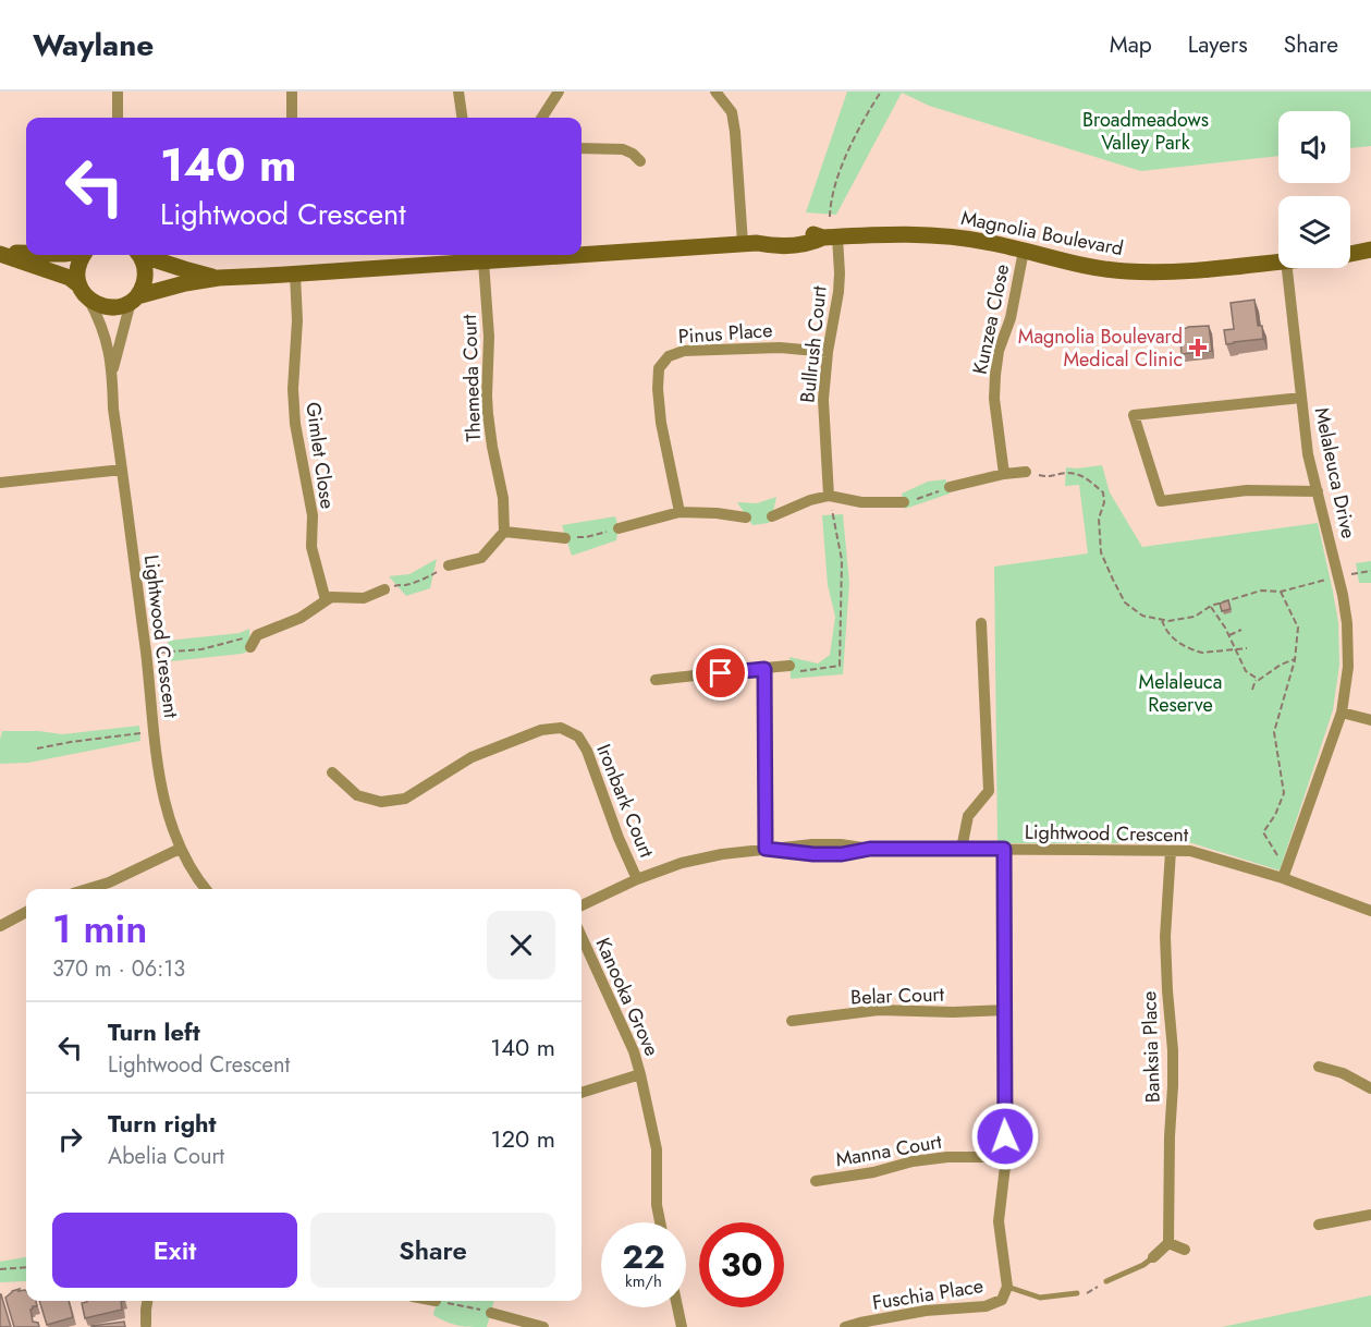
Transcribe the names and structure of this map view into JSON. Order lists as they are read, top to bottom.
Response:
{
  "streets": {
    "street": [
      "Magnolia Boulevard",
      "Kunzea Close",
      "Pinus Place",
      "Bullrush Court",
      "Themeda Court",
      "Gimlet Close",
      "Melaleuca Drive",
      "Lightwood Crescent",
      "Ironbark Court",
      "Belar Court",
      "Kanooka Grove",
      "Banksia Place",
      "Manna Court",
      "Fuschia Place"
    ]
  },
  "crossings": [
    ["Magnolia Boulevard", "Kunzea Close"],
    ["Magnolia Boulevard", "Bullrush Court"],
    ["Magnolia Boulevard", "Themeda Court"],
    ["Magnolia Boulevard", "Gimlet Close"],
    ["Magnolia Boulevard", "Lightwood Crescent"],
    ["Pinus Place", "Bullrush Court"],
    ["Melaleuca Drive", "Lightwood Crescent"],
    ["Lightwood Crescent", "Ironbark Court"],
    ["Lightwood Crescent", "Banksia Place"],
    ["Lightwood Crescent", "Fuschia Place"],
    ["Belar Court", "Fuschia Place"],
    ["Manna Court", "Fuschia Place"]
  ],
  "parks": ["Broadmeadows Valley Park", "Melaleuca Reserve"],
  "places": {
    "health": ["Magnolia Boulevard Medical Clinic"]
  },
  "page": {
    "header": "Waylane",
    "nav": ["Map", "Layers", "Share"],
    "turn": ["140 m", "Lightwood Crescent"],
    "heading": ["1 min", "370 m · 06:13"],
    "list": [
      {
        "name": "Turn left",
        "note": "Lightwood Crescent",
        "value": "140 m"
      },
      {
        "name": "Turn right",
        "note": "Abelia Court",
        "value": "120 m"
      }
    ],
    "buttons": ["Exit", "Share"],
    "speed": "22 km/h",
    "limit": "30"
  }
}
